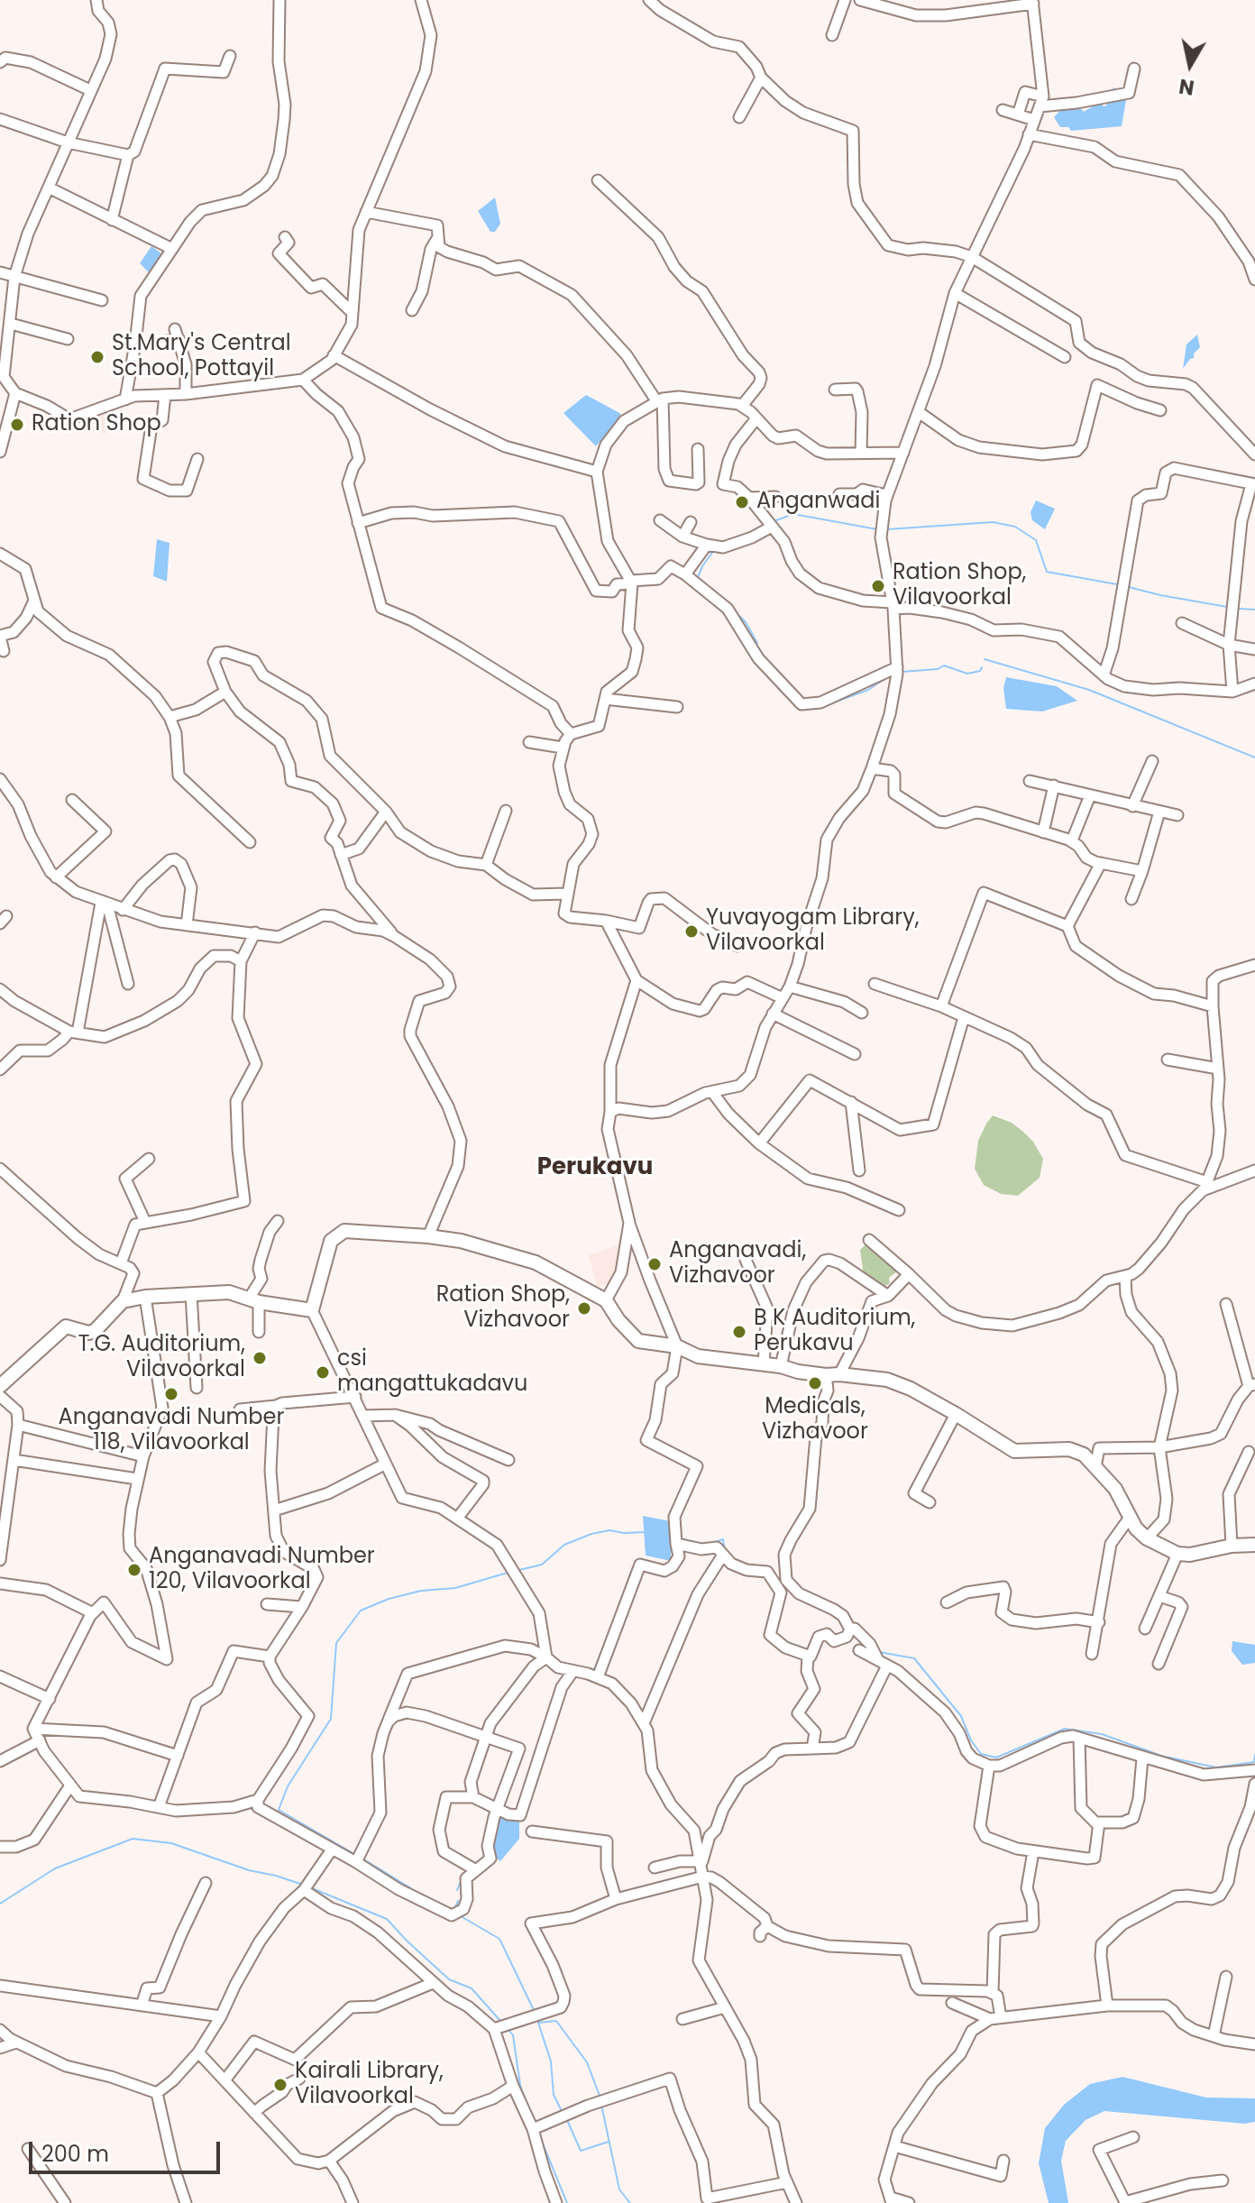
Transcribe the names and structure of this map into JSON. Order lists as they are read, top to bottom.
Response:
{
  "districts": ["Perukavu"],
  "places": [
    "St.Mary's Central School, Pottayil",
    "Ration Shop",
    "Anganwadi",
    "Ration Shop, Vilavoorkal",
    "Yuvayogam Library, Vilavoorkal",
    "Anganavadi, Vizhavoor",
    "Ration Shop, Vizhavoor",
    "B K Auditorium, Perukavu",
    "T.G. Auditorium, Vilavoorkal",
    "csi mangattukadavu",
    "Medicals, Vizhavoor",
    "Anganavadi Number 118, Vilavoorkal",
    "Anganavadi Number 120, Vilavoorkal",
    "Kairali Library, Vilavoorkal"
  ],
  "scale_bar": "200 m",
  "north": "bottom"
}
